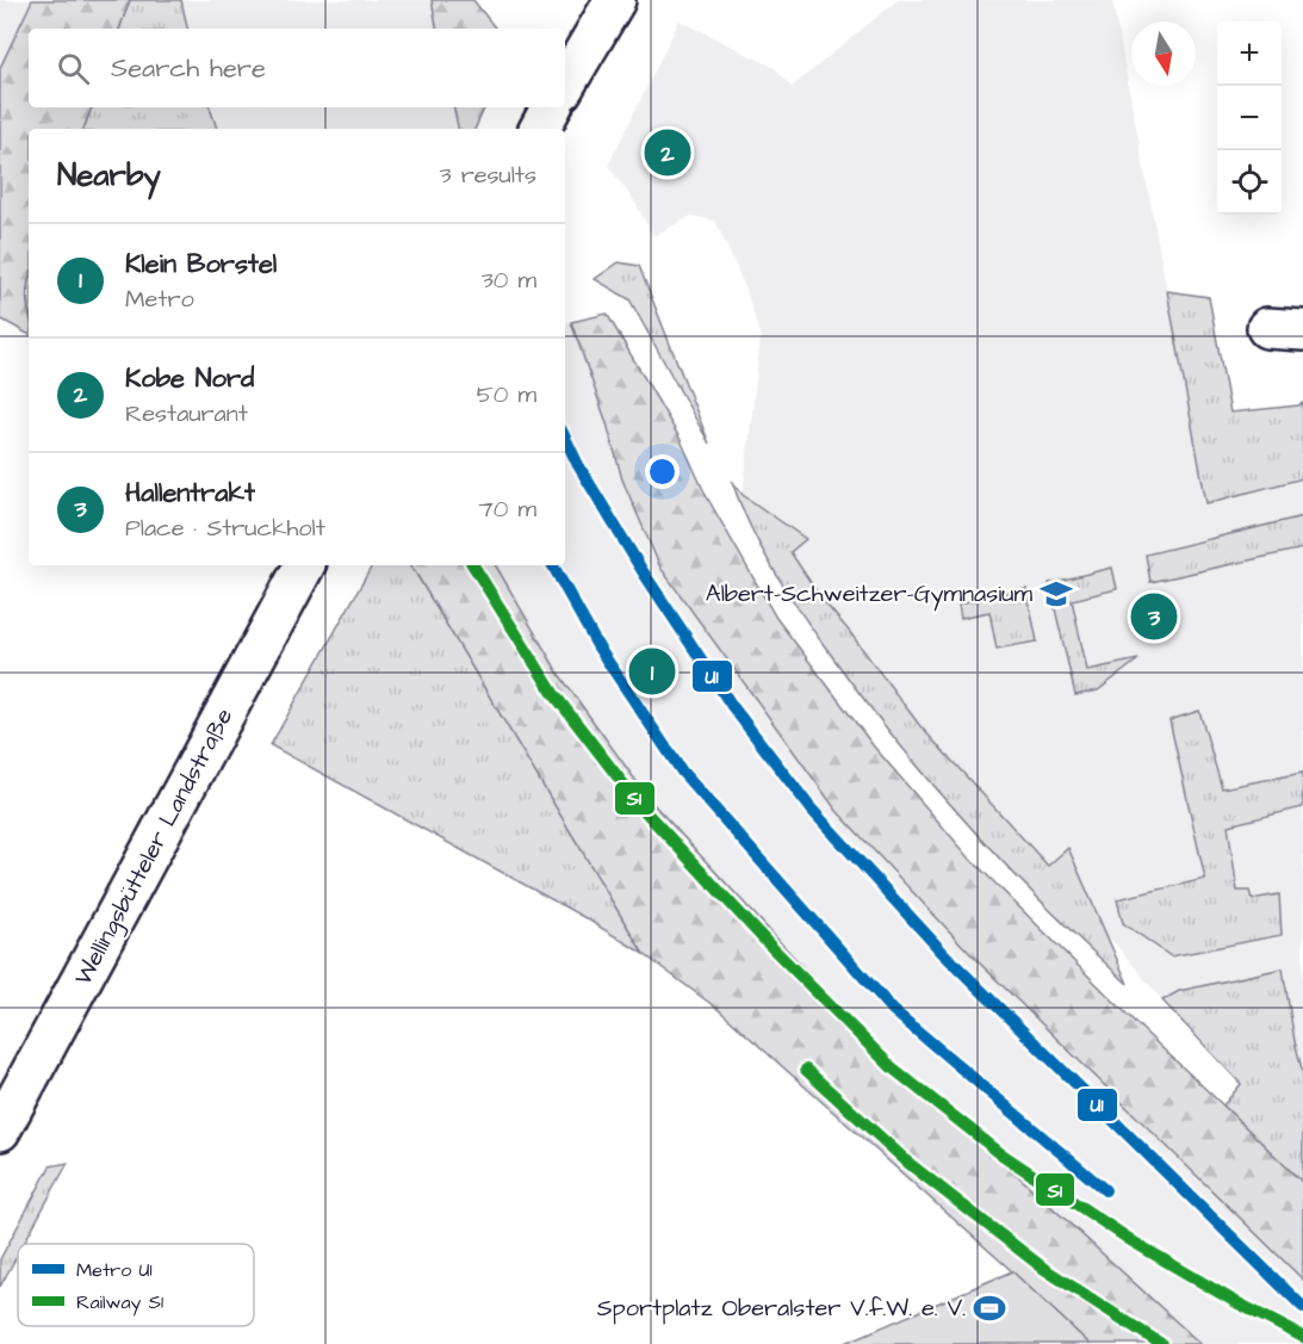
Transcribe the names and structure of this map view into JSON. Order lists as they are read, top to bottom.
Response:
{
  "streets": {
    "main road": ["Wellingsbütteler Landstraße"]
  },
  "places": {
    "school or university": ["Albert-Schweitzer-Gymnasium"],
    "sports": ["Sportplatz Oberalster V.f.W. e. V."]
  },
  "lines": ["metro line U1", "rail line S1"],
  "legend": ["Metro U1", "Railway S1"],
  "north": "bottom",
  "page": {
    "map_buttons": ["+", "−"],
    "search": "Search here",
    "pins": ["2", "3", "1"],
    "heading": ["Nearby", "3 results"],
    "list": [
      {
        "mark": "1",
        "name": "Klein Borstel",
        "note": "Metro",
        "value": "30 m"
      },
      {
        "mark": "2",
        "name": "Kobe Nord",
        "note": "Restaurant",
        "value": "50 m"
      },
      {
        "mark": "3",
        "name": "Hallentrakt",
        "note": "Place · Struckholt",
        "value": "70 m"
      }
    ]
  }
}
